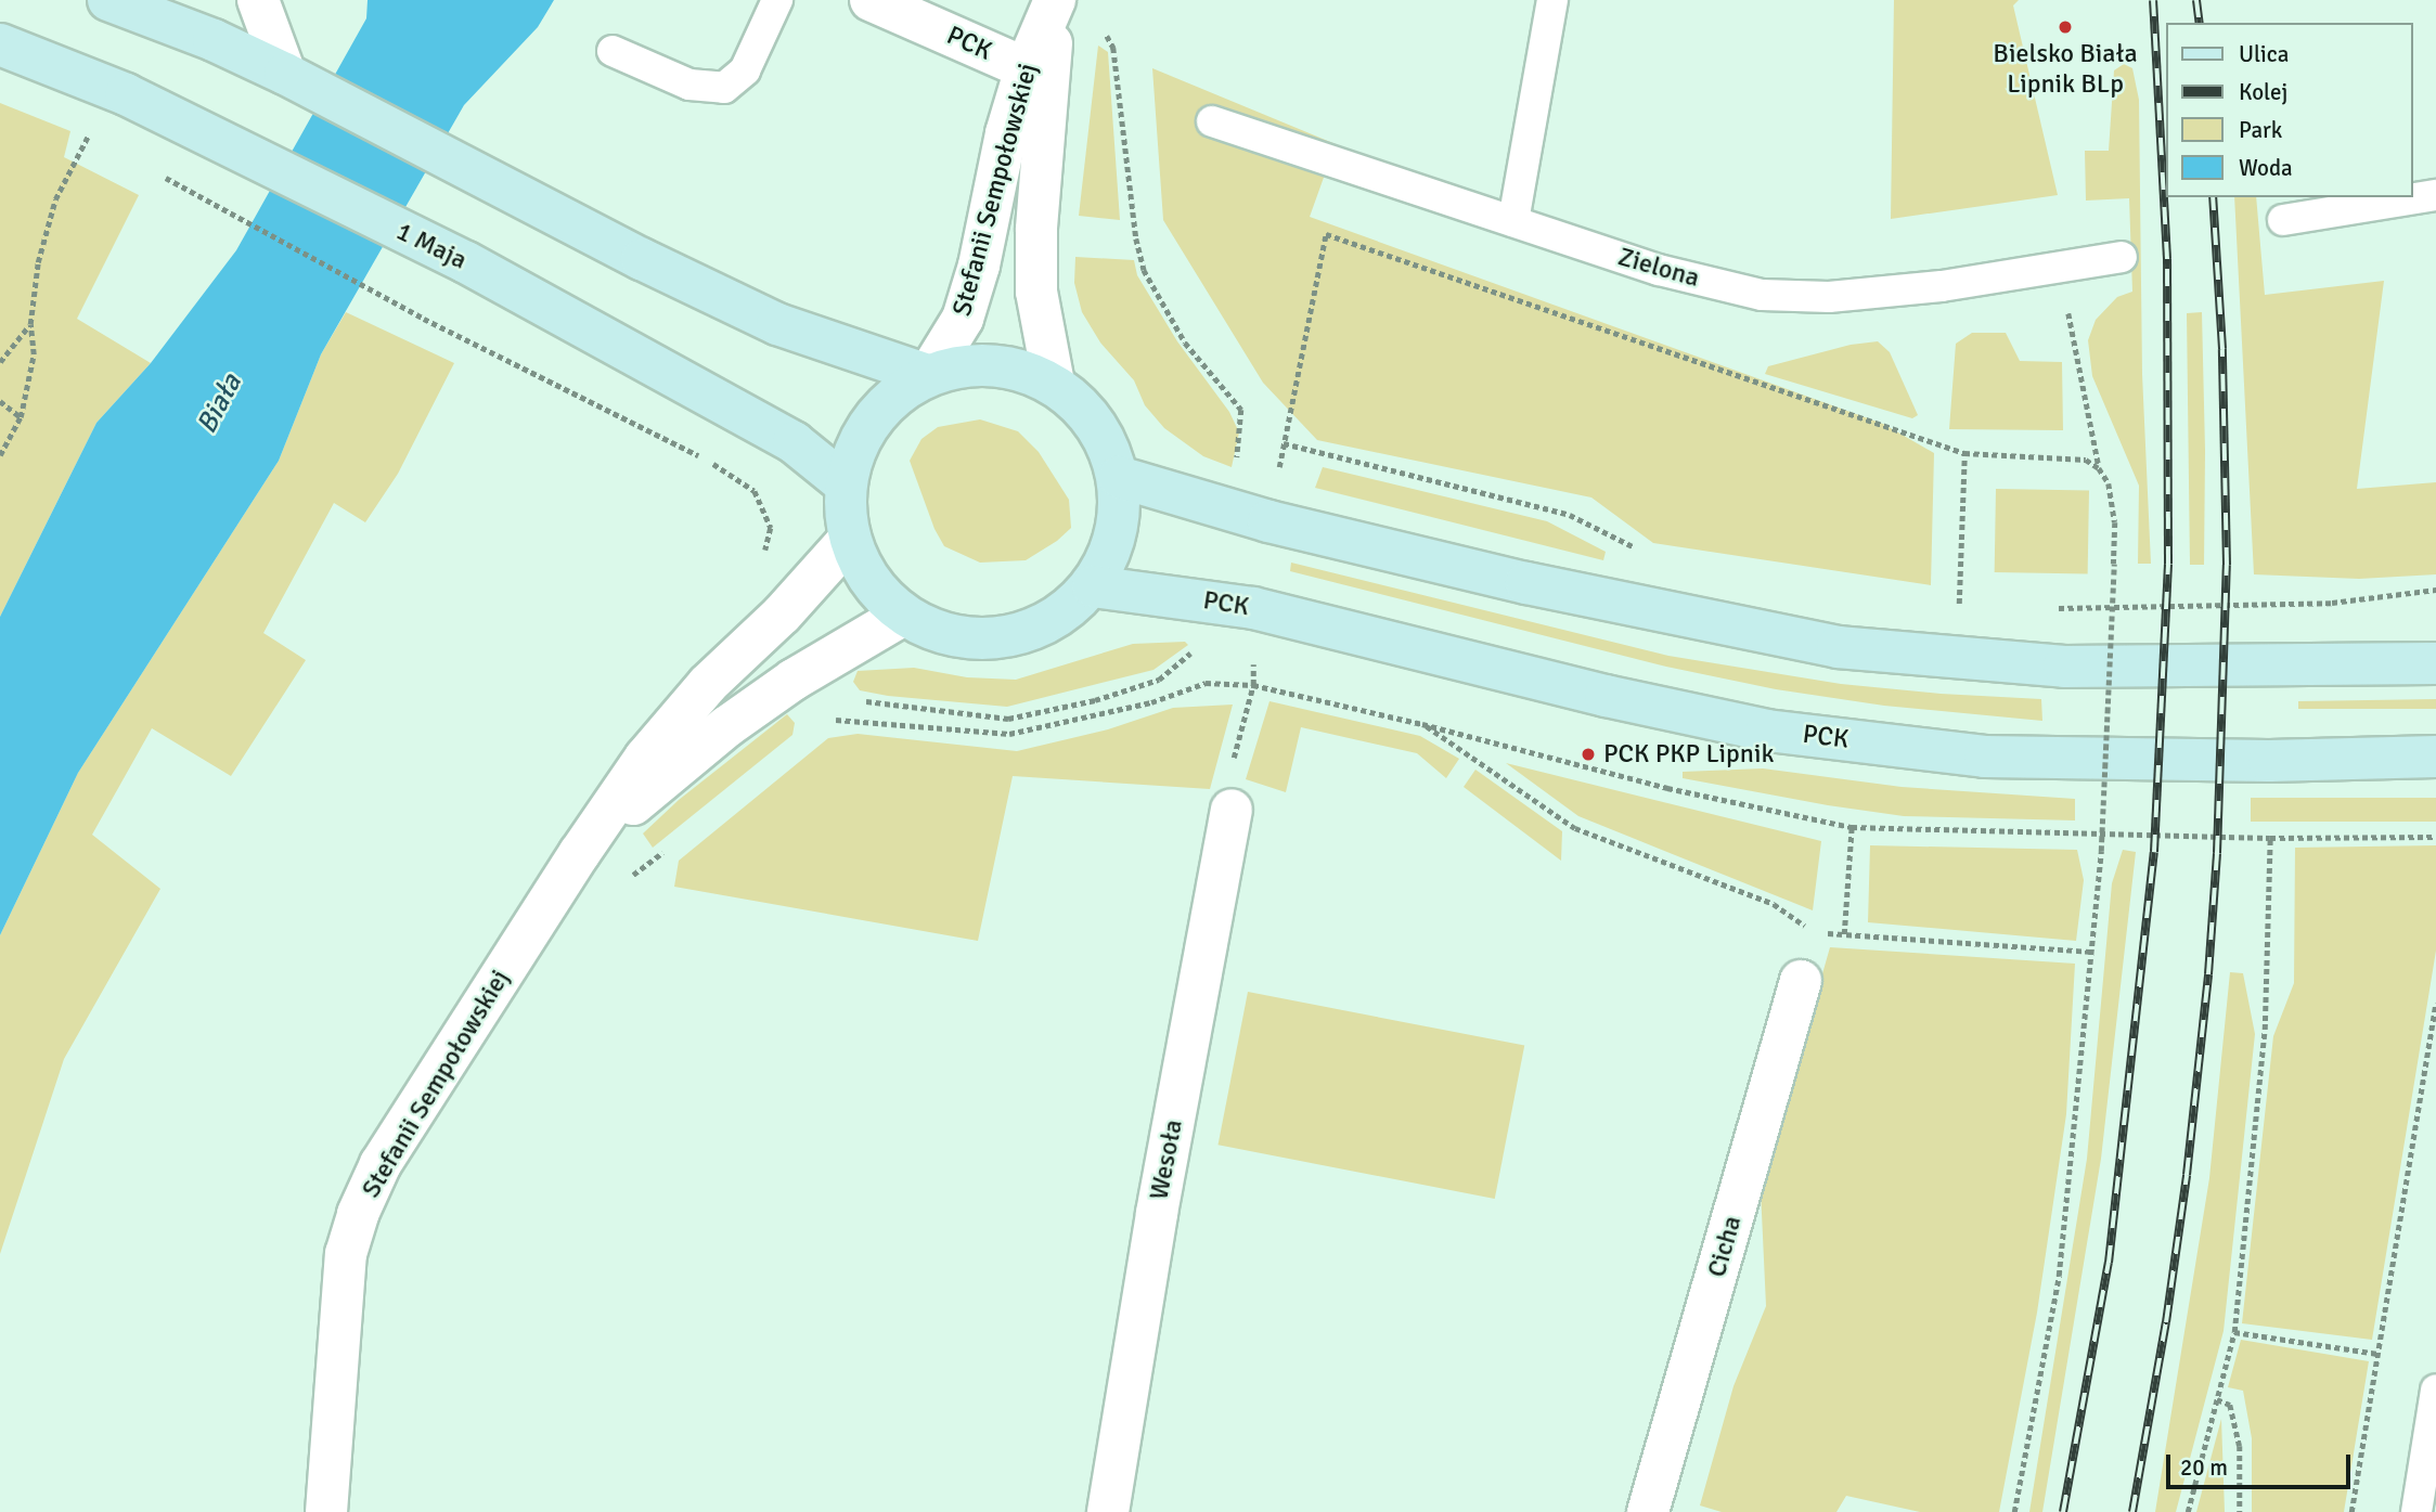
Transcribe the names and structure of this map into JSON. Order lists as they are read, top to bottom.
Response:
{
  "streets": {
    "street": [
      "PCK",
      "Stefanii Sempołowskiej",
      "1 Maja",
      "Wesoła",
      "Cicha"
    ],
    "lane": ["Zielona"]
  },
  "crossings": [
    ["PCK", "Stefanii Sempołowskiej"]
  ],
  "water": ["Biała"],
  "places": ["Bielsko Biała Lipnik BLp", "PCK PKP Lipnik"],
  "legend": [
    "Ulica",
    "Kolej",
    "Park",
    "Woda"
  ],
  "scale_bar": "20 m"
}
